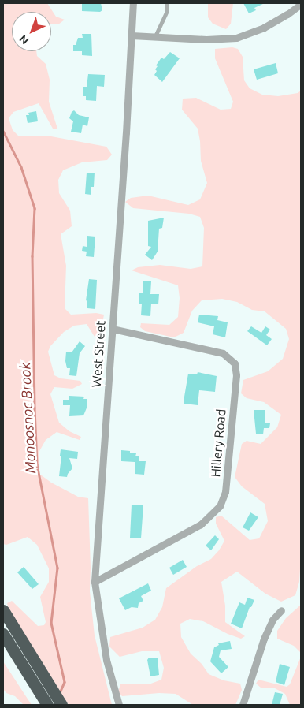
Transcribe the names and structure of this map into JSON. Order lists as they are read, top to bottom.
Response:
{
  "streets": {
    "street": ["West Street", "Hillery Road"]
  },
  "crossings": [
    ["West Street", "Hillery Road"]
  ],
  "water": ["Monoosnoc Brook"],
  "north": "bottom left"
}
